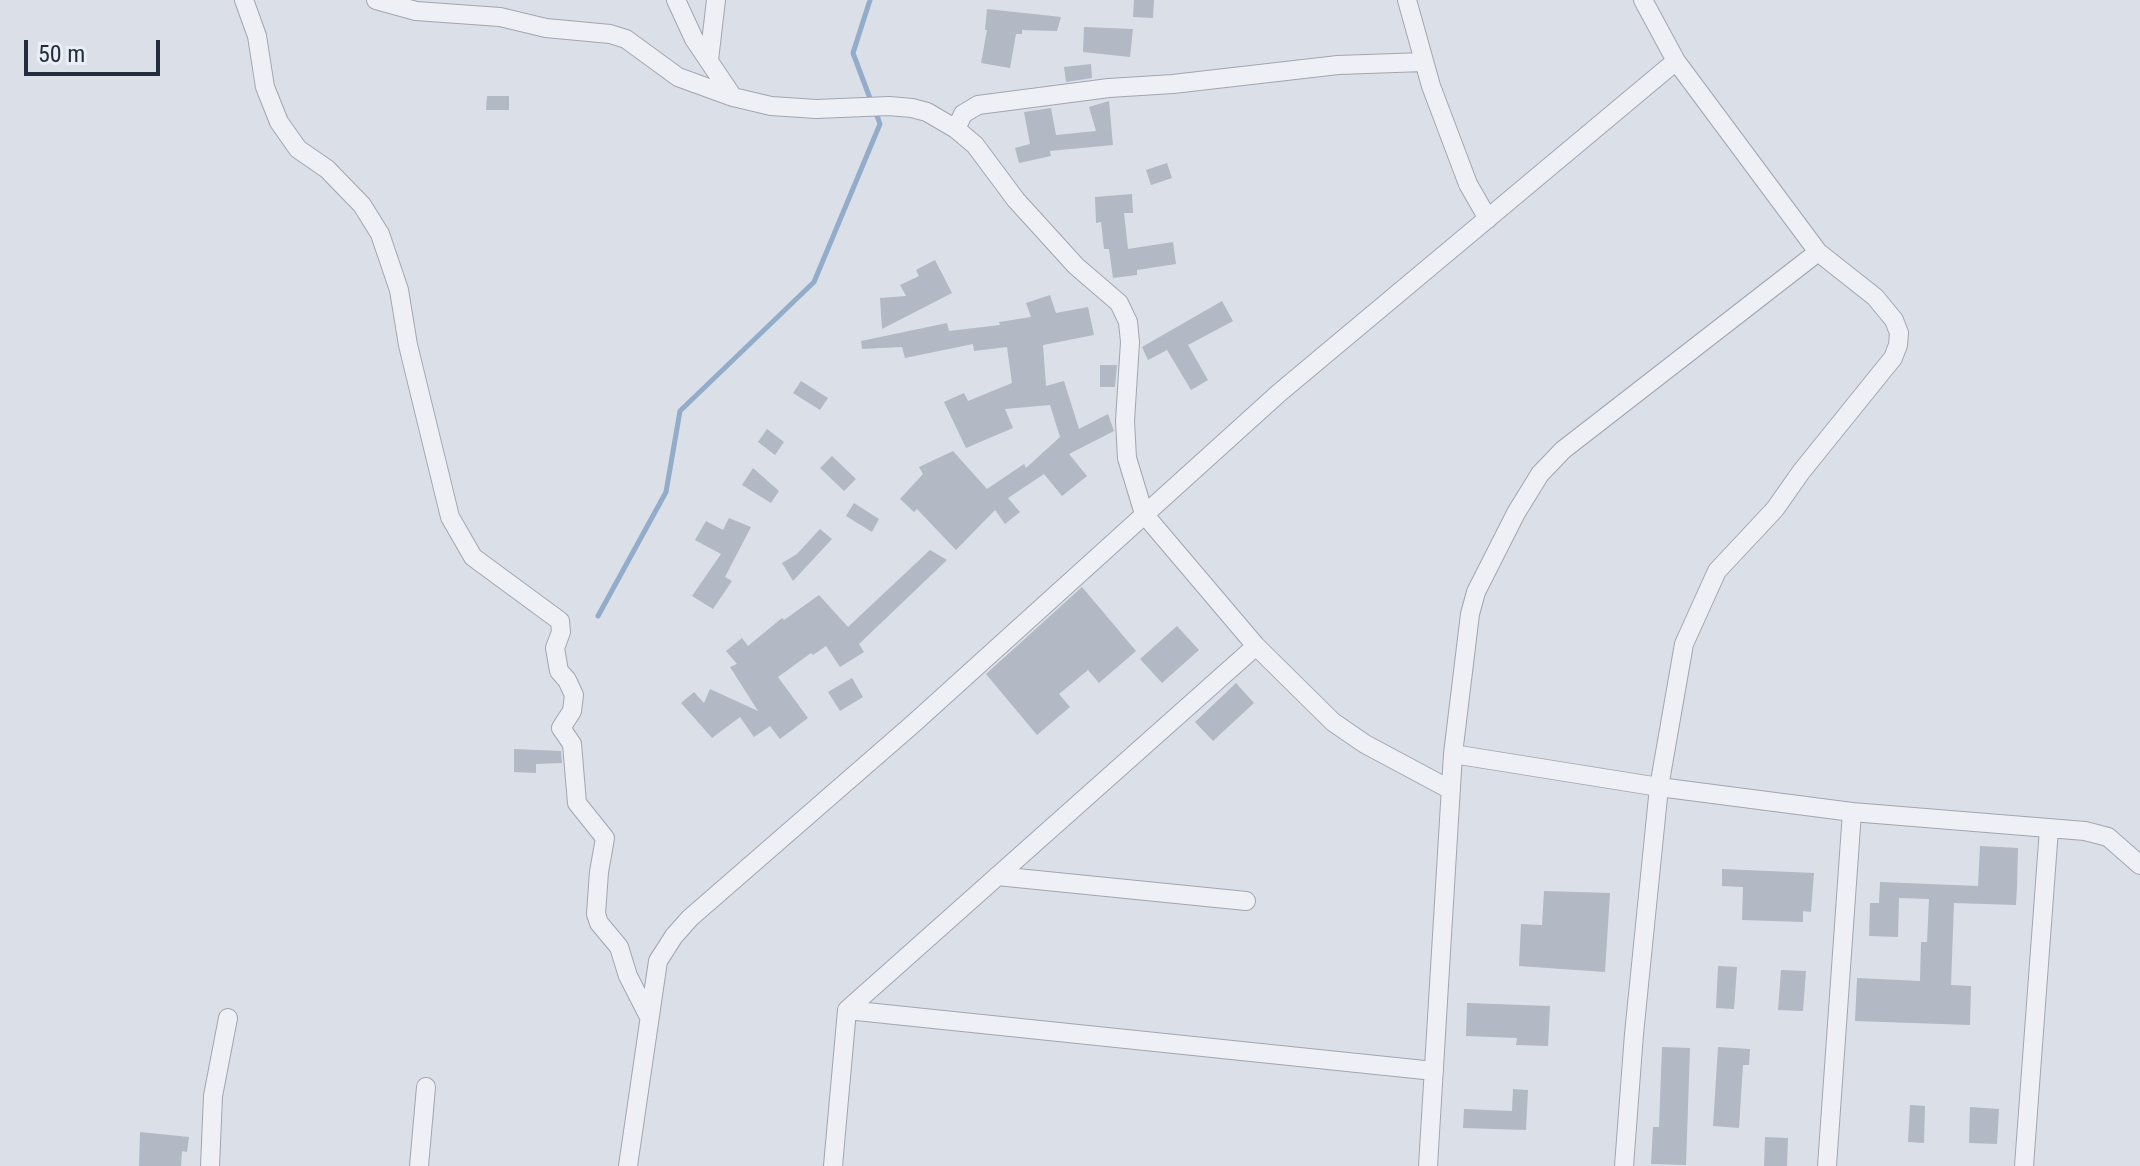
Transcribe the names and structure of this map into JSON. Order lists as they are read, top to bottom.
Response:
{
  "scale_bar": "50 m"
}
